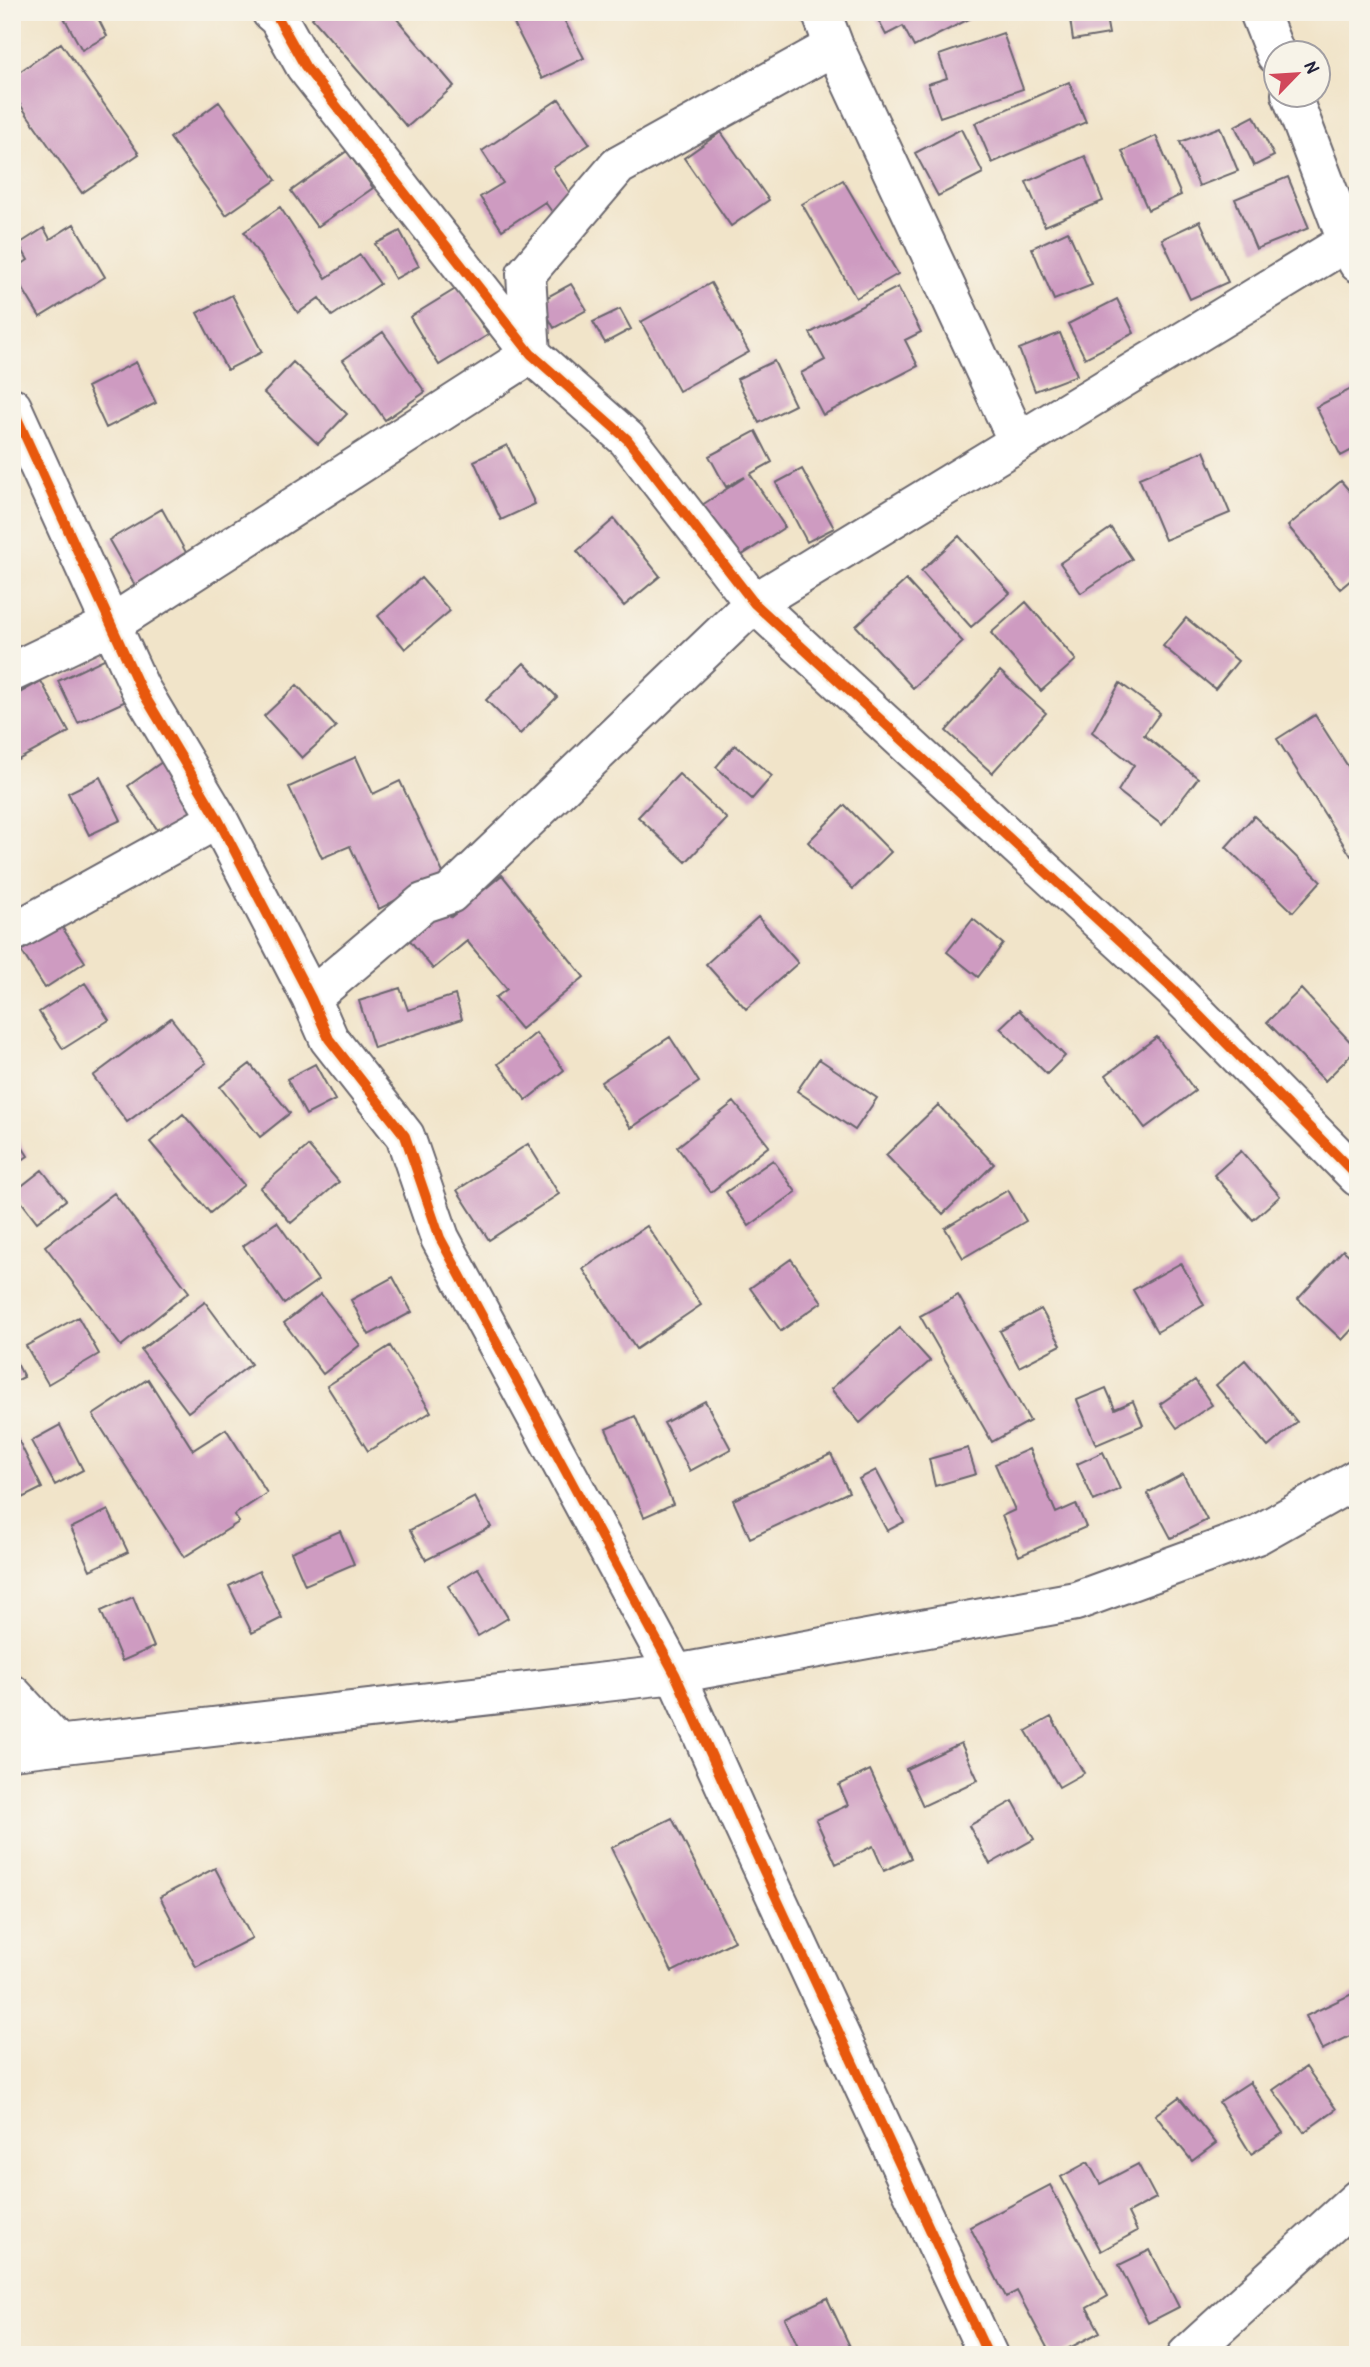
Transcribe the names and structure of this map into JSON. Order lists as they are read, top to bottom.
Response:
{
  "north": "top right"
}
